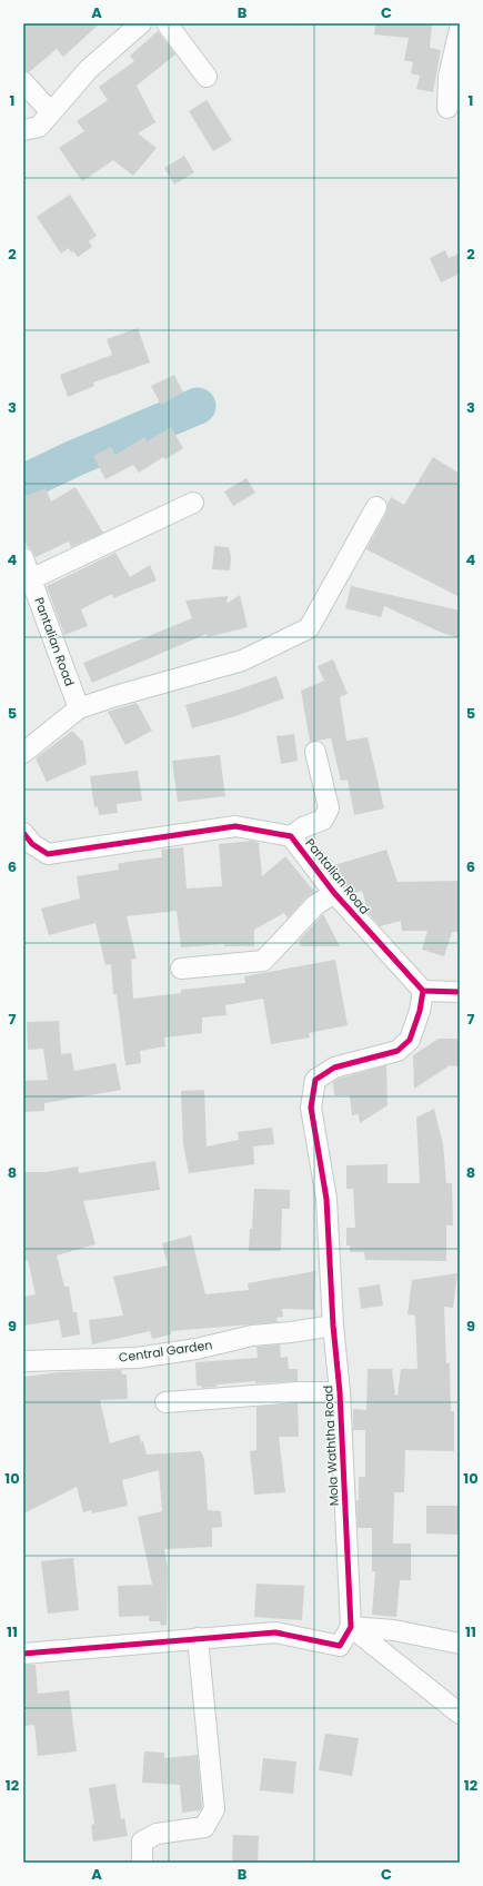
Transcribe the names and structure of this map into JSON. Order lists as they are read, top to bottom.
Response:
{
  "streets": {
    "street": ["Pantalian Road", "Central Garden", "Mola Waththa Road"]
  },
  "crossings": [
    ["Pantalian Road", "Mola Waththa Road"],
    ["Central Garden", "Mola Waththa Road"]
  ],
  "grid": {
    "columns": ["A", "B", "C"],
    "rows": [
      "1",
      "2",
      "3",
      "4",
      "5",
      "6",
      "7",
      "8",
      "9",
      "10",
      "11",
      "12"
    ]
  }
}
